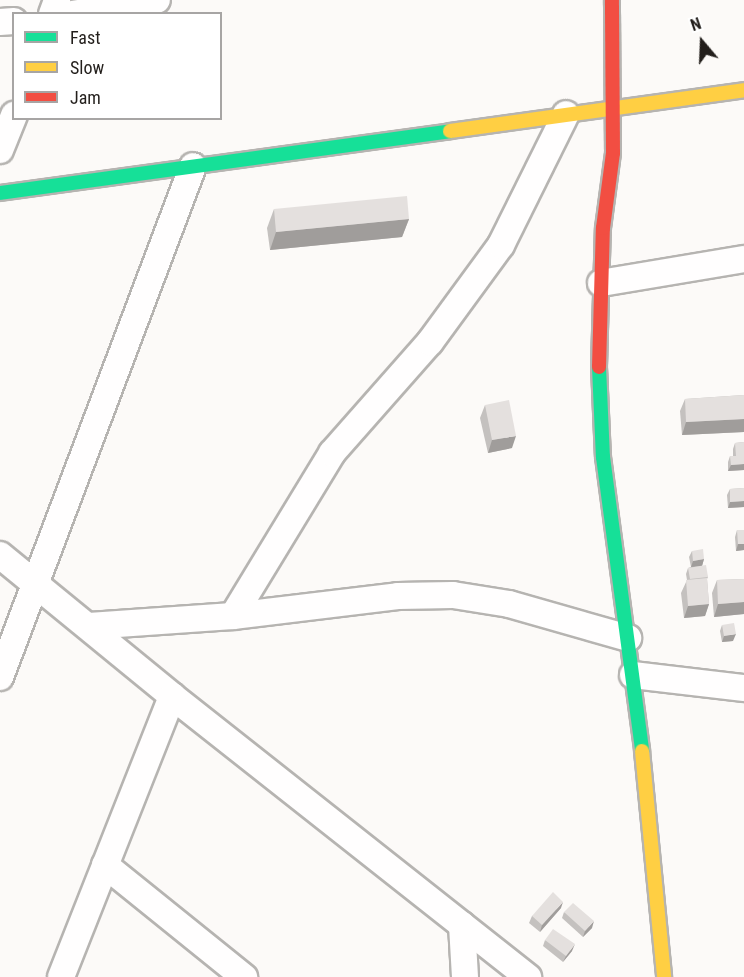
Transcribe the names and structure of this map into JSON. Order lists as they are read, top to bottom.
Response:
{
  "legend": ["Fast", "Slow", "Jam"],
  "north": "top"
}
